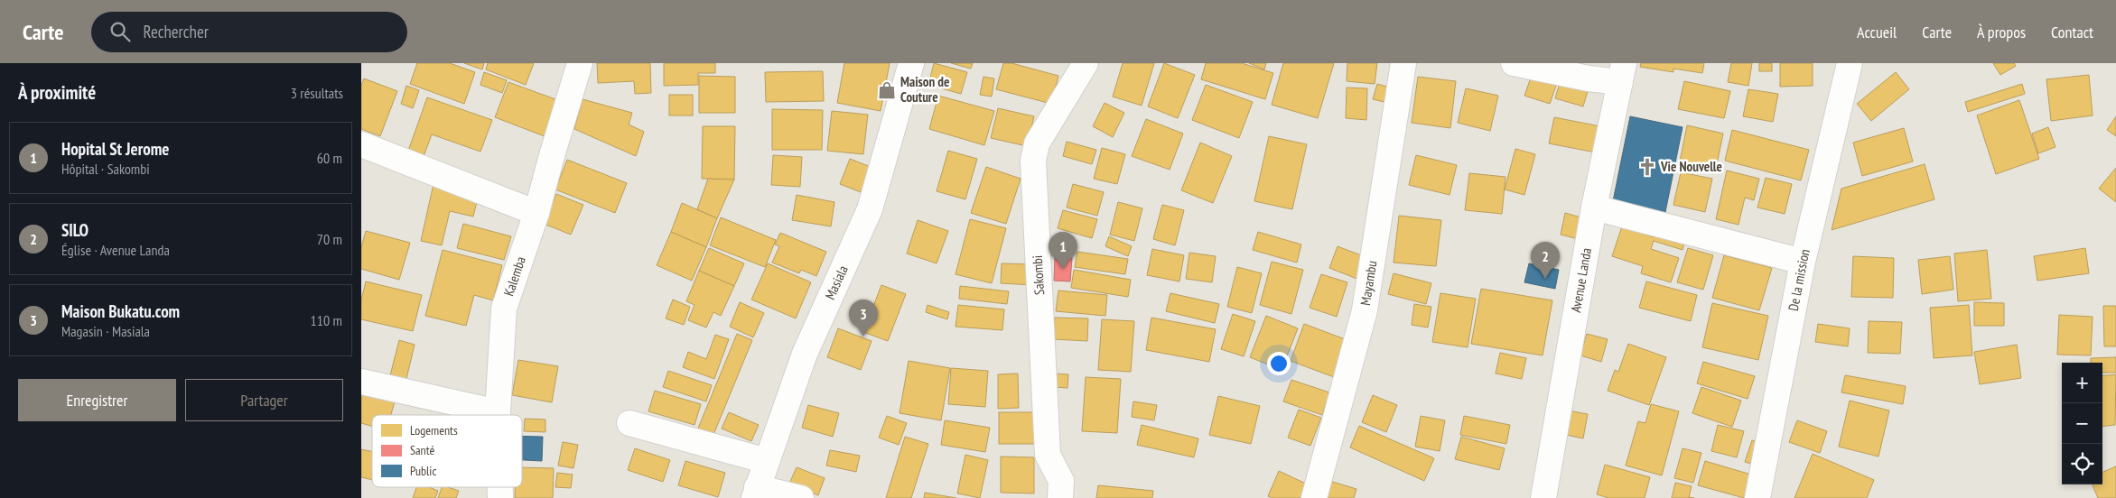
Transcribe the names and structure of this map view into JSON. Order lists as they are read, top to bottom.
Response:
{
  "streets": {
    "street": [
      "Sakombi",
      "Kalemba",
      "De la mission",
      "Avenue Landa",
      "Masiala",
      "Mayambu"
    ]
  },
  "places": {
    "shop": ["Maison de Couture"],
    "church": ["Vie Nouvelle"]
  },
  "legend": ["Logements", "Santé", "Public"],
  "page": {
    "header": "Carte",
    "search": "Rechercher",
    "nav": [
      "Accueil",
      "Carte",
      "À propos",
      "Contact"
    ],
    "heading": ["À proximité", "3 résultats"],
    "list": [
      {
        "mark": "1",
        "name": "Hopital St Jerome",
        "note": "Hôpital · Sakombi",
        "value": "60 m"
      },
      {
        "mark": "2",
        "name": "SILO",
        "note": "Église · Avenue Landa",
        "value": "70 m"
      },
      {
        "mark": "3",
        "name": "Maison Bukatu.com",
        "note": "Magasin · Masiala",
        "value": "110 m"
      }
    ],
    "pins": ["1", "2", "3"],
    "map_buttons": ["+", "−"],
    "buttons": ["Enregistrer", "Partager"]
  }
}
